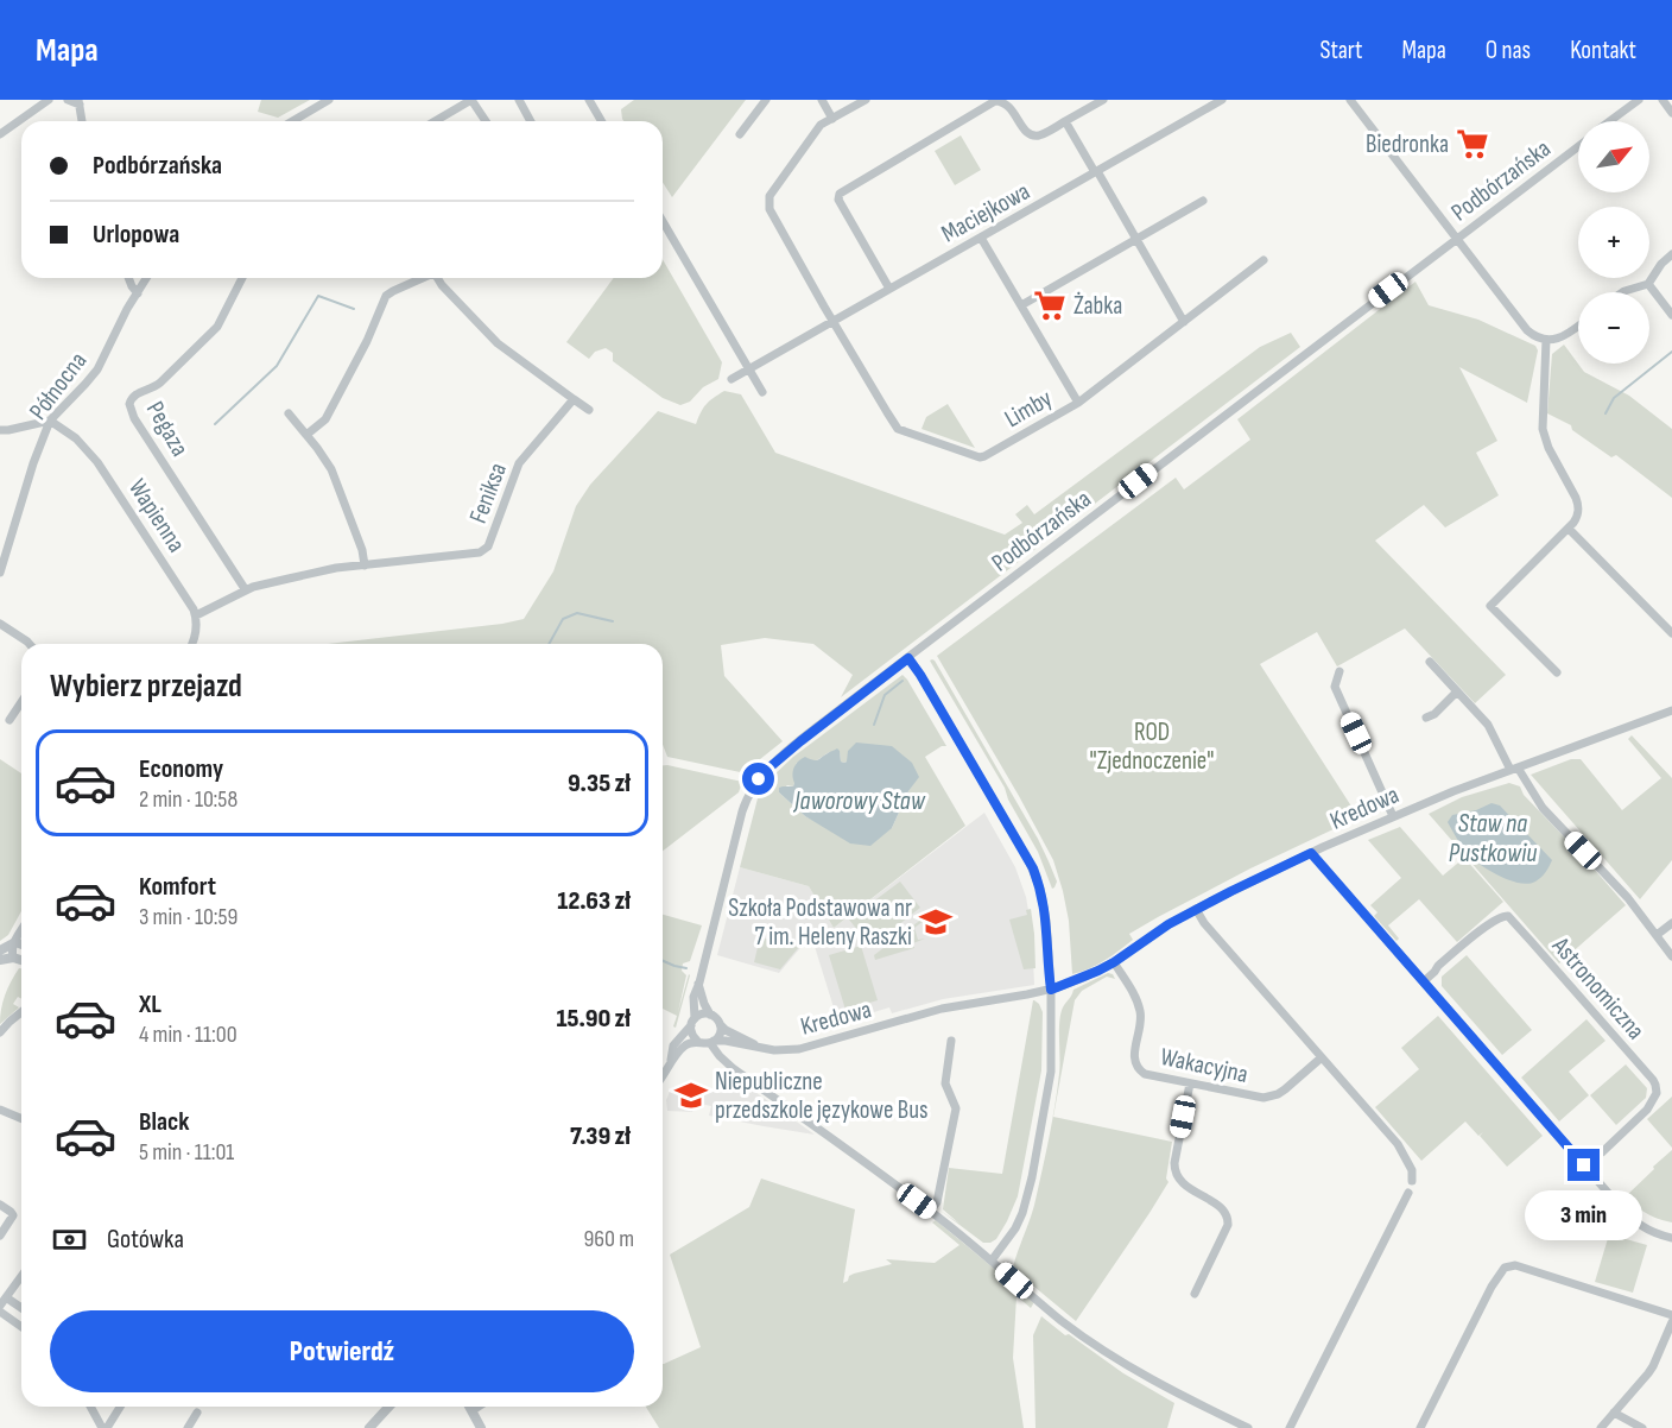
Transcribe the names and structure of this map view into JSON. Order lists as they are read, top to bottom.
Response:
{
  "streets": {
    "street": [
      "Podbórzańska",
      "Maciejkowa",
      "Północna",
      "Limby",
      "Pegaza",
      "Feniksa",
      "Wapienna",
      "Kredowa",
      "Astronomiczna",
      "Wakacyjna"
    ]
  },
  "crossings": [
    ["Podbórzańska", "Kredowa"],
    ["Maciejkowa", "Limby"],
    ["Północna", "Wapienna"],
    ["Pegaza", "Feniksa"],
    ["Feniksa", "Wapienna"],
    ["Kredowa", "Wakacyjna"]
  ],
  "water": ["Jaworowy Staw", "Staw na Pustkowiu"],
  "parks": ["ROD \"Zjednoczenie\""],
  "places": {
    "supermarket": ["Biedronka", "Żabka"],
    "school or university": ["Szkoła Podstawowa nr 7 im. Heleny Raszki", "Niepubliczne przedszkole językowe Bus"]
  },
  "north": "top right",
  "page": {
    "header": "Mapa",
    "nav": [
      "Start",
      "Mapa",
      "O nas",
      "Kontakt"
    ],
    "map_buttons": ["+", "−"],
    "banner": ["Podbórzańska", "Urlopowa"],
    "heading": "Wybierz przejazd",
    "list": [
      {
        "name": "Economy",
        "note": "2 min · 10:58",
        "value": "9.35 zł"
      },
      {
        "name": "Komfort",
        "note": "3 min · 10:59",
        "value": "12.63 zł"
      },
      {
        "name": "XL",
        "note": "4 min · 11:00",
        "value": "15.90 zł"
      },
      {
        "name": "Black",
        "note": "5 min · 11:01",
        "value": "7.39 zł"
      }
    ],
    "bubble": "3 min",
    "pay": ["Gotówka", "960 m"],
    "buttons": "Potwierdź"
  }
}
